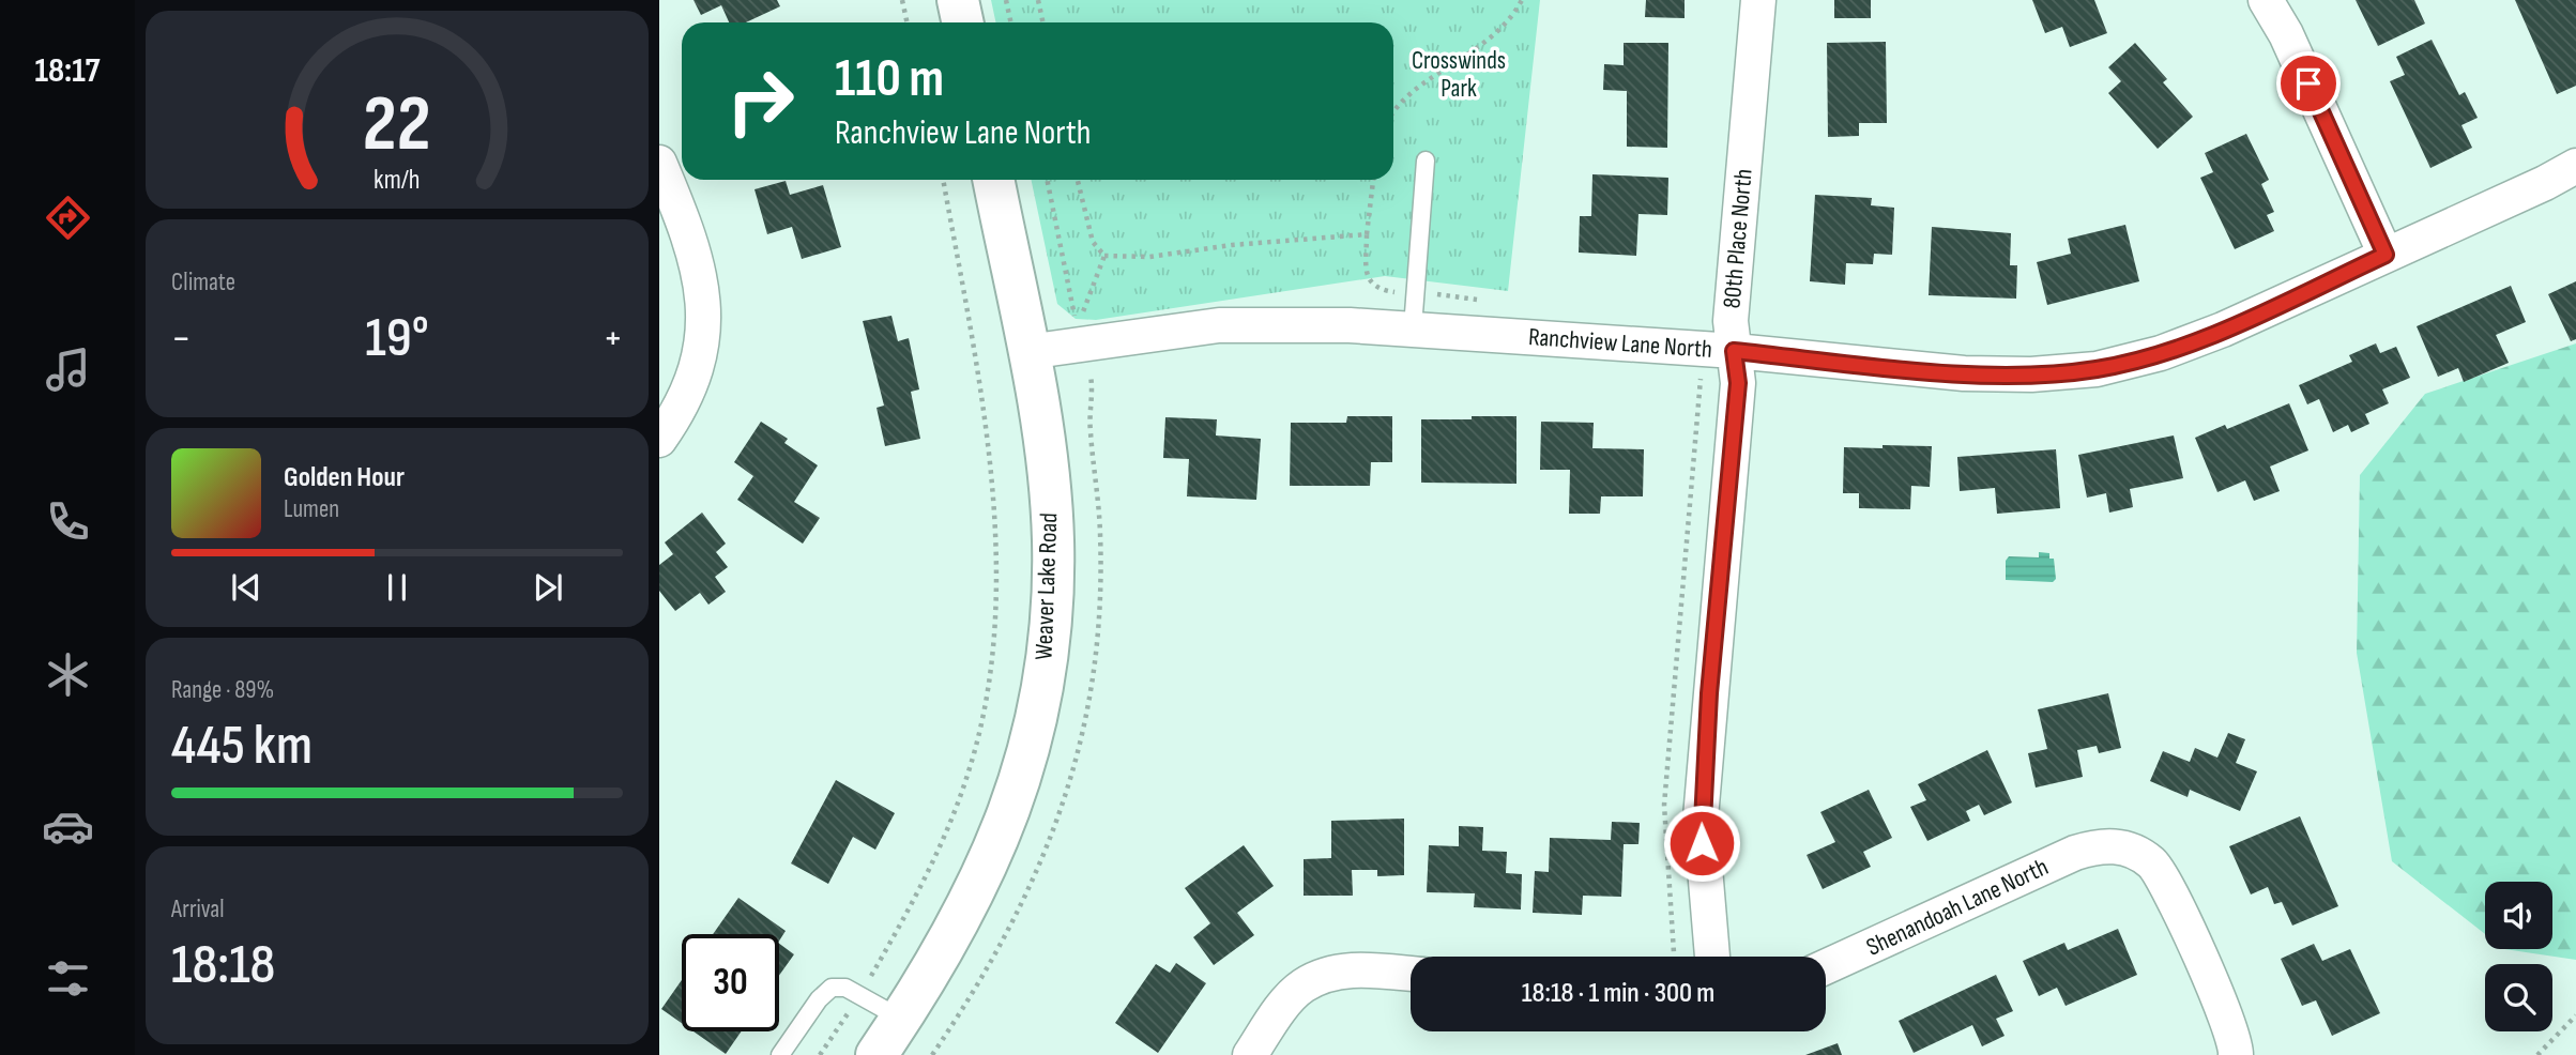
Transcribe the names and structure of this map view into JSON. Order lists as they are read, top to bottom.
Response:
{
  "streets": {
    "main road": ["Weaver Lake Road"],
    "street": ["80th Place North", "Ranchview Lane North", "Shenandoah Lane North"]
  },
  "crossings": [
    ["80th Place North", "Ranchview Lane North"],
    ["Ranchview Lane North", "Weaver Lake Road"]
  ],
  "parks": ["Crosswinds Park"],
  "page": {
    "tabs": "18:17",
    "turn": ["110 m", "Ranchview Lane North"],
    "tile": [
      "Climate",
      ["Range · 89%", "445 km"],
      ["Arrival", "18:18"]
    ],
    "heat": ["−", "19°", "+"],
    "song": ["Golden Hour", "Lumen"],
    "limit": "30",
    "trip": "18:18 · 1 min · 300 m",
    "gauge": ["22", "km/h"]
  }
}
